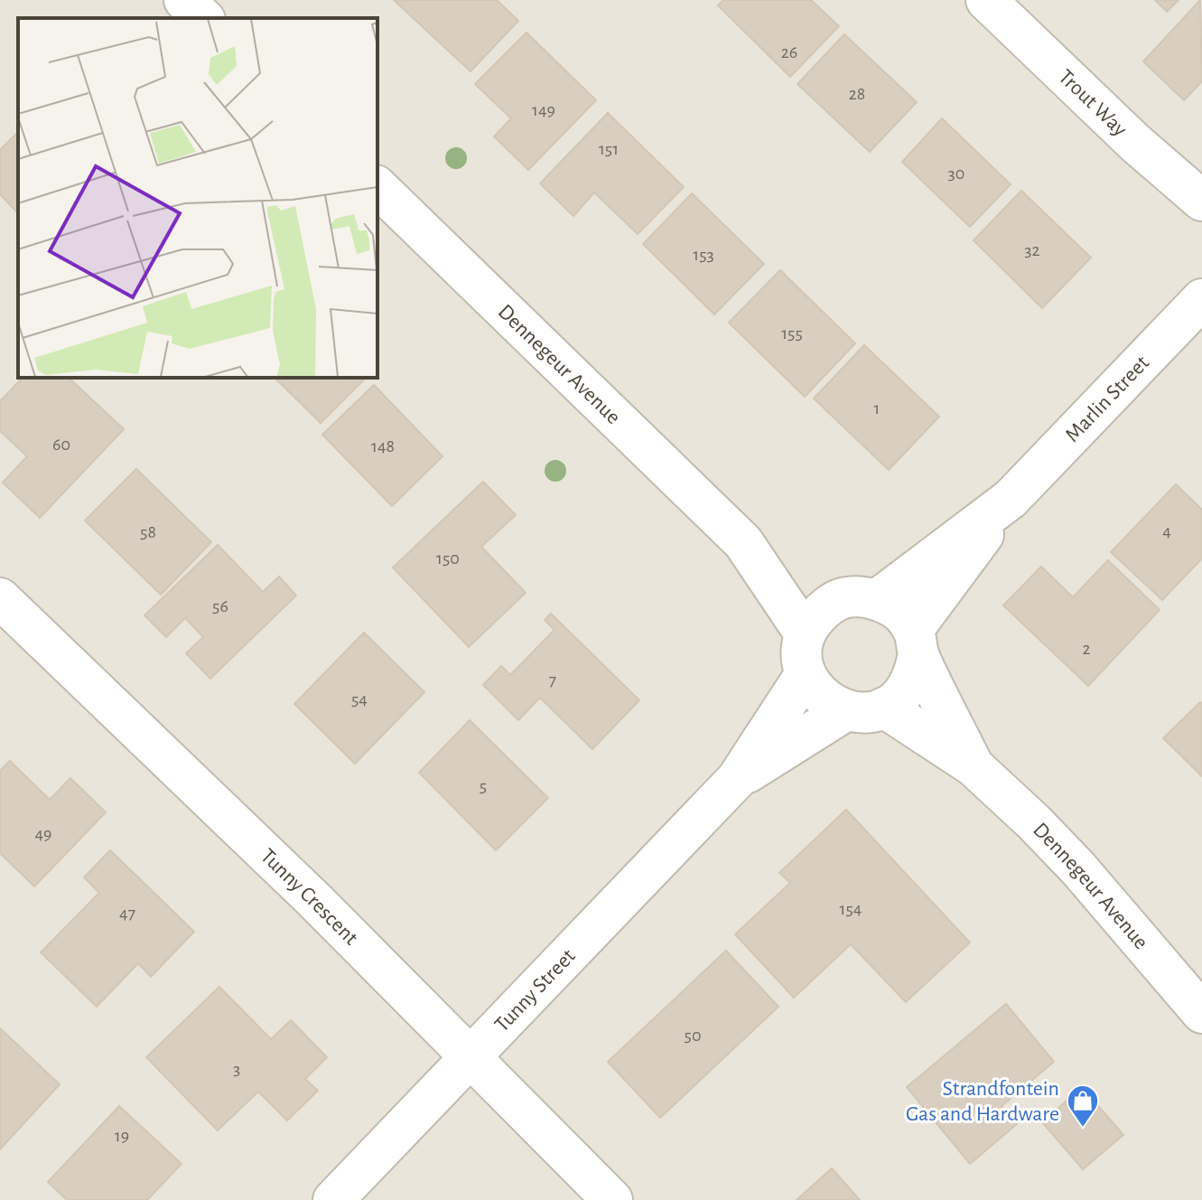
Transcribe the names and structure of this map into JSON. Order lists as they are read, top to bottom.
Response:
{
  "streets": {
    "street": [
      "Trout Way",
      "Dennegeur Avenue",
      "Marlin Street",
      "Tunny Crescent",
      "Tunny Street"
    ]
  },
  "crossings": [
    ["Dennegeur Avenue", "Marlin Street"],
    ["Dennegeur Avenue", "Tunny Street"],
    ["Marlin Street", "Tunny Street"],
    ["Tunny Crescent", "Tunny Street"]
  ],
  "places": {
    "shop": ["Strandfontein Gas and Hardware"]
  },
  "house_numbers": [
    "26",
    "28",
    "149",
    "151",
    "30",
    "32",
    "153",
    "155",
    "1",
    "60",
    "148",
    "4",
    "58",
    "150",
    "56",
    "2",
    "7",
    "54",
    "5",
    "49",
    "154",
    "47",
    "50",
    "3",
    "19"
  ]
}
